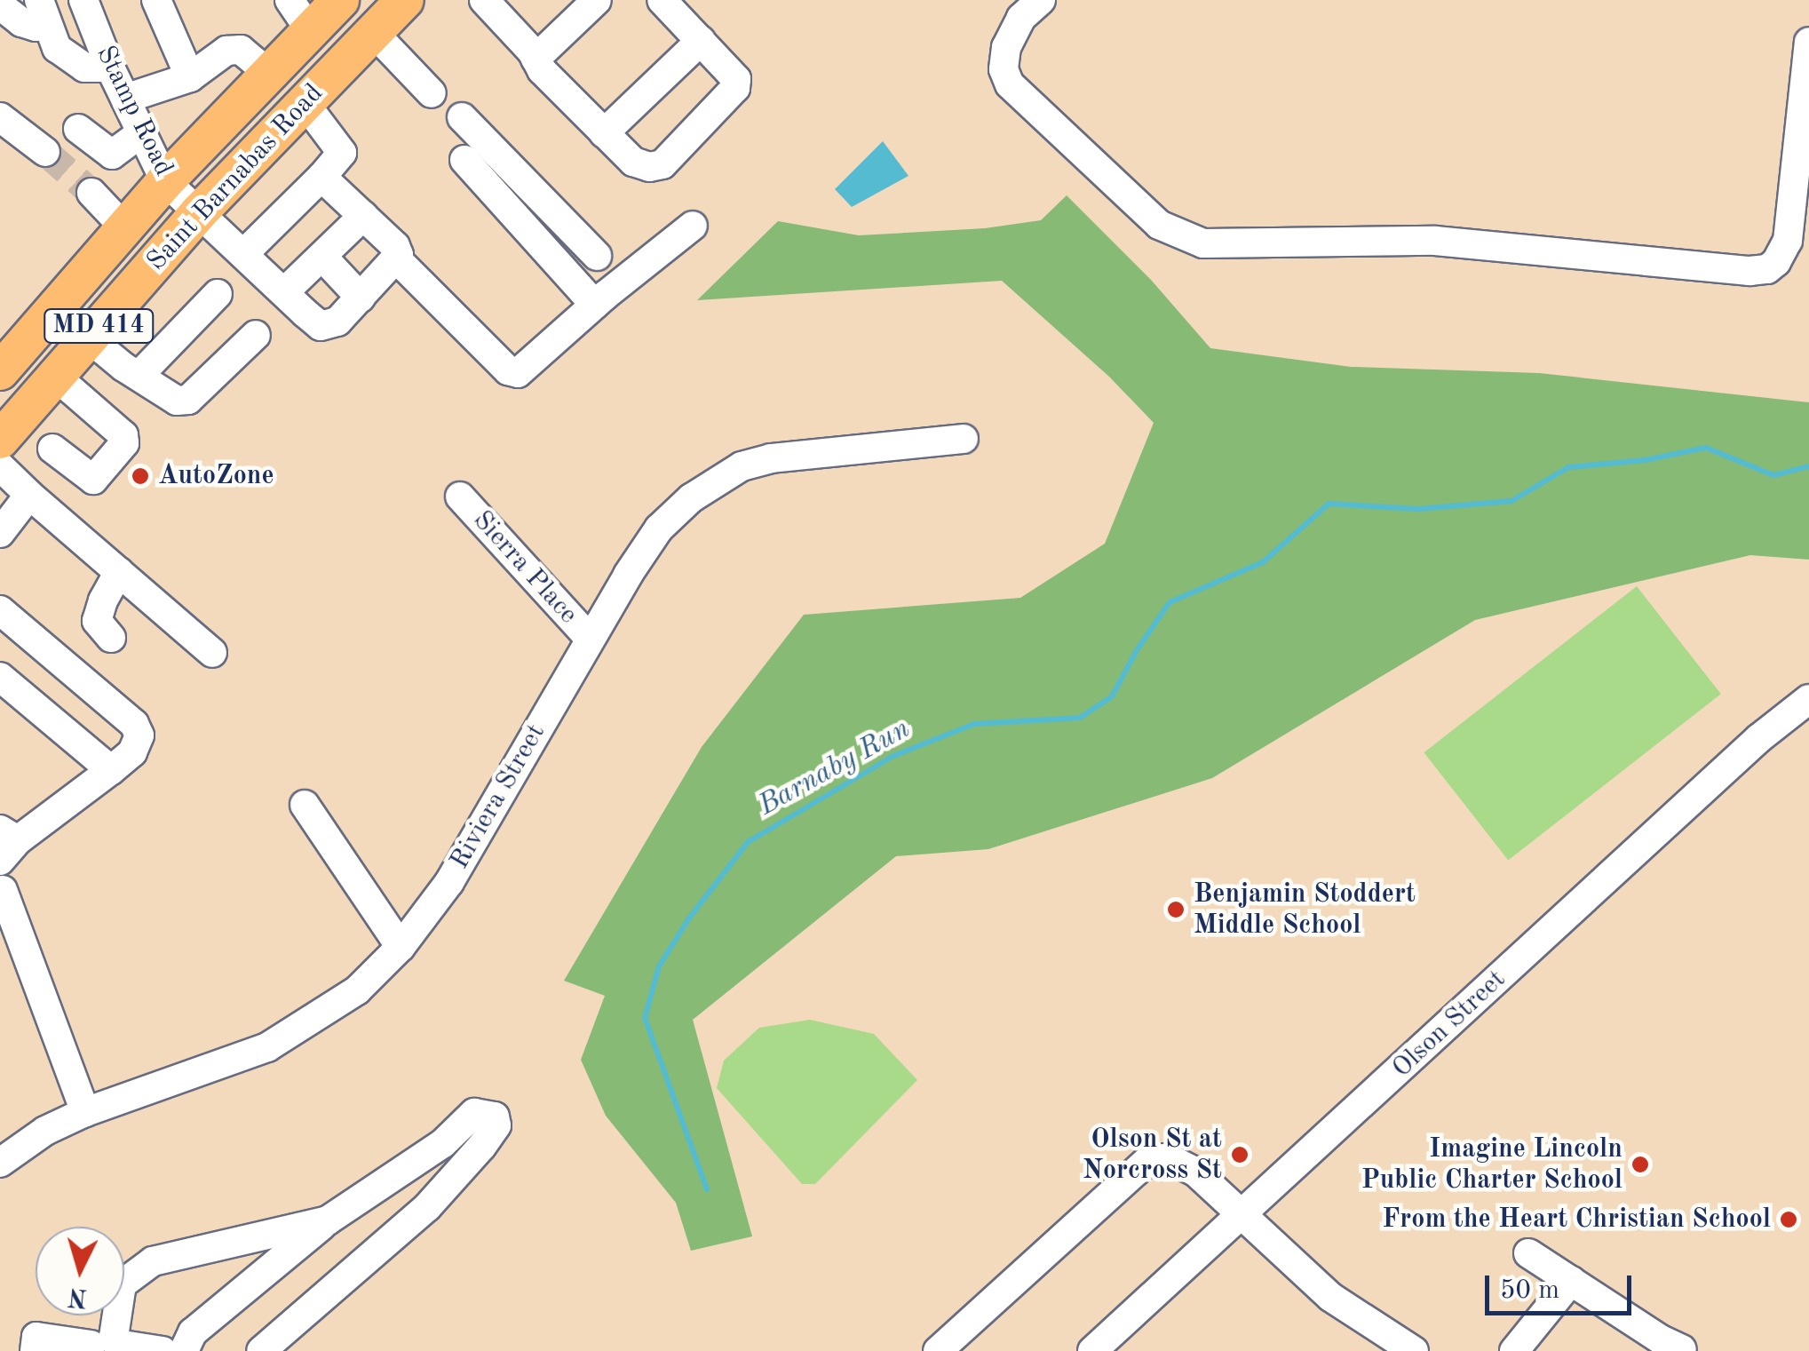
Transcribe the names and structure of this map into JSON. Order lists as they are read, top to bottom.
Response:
{
  "streets": {
    "main road": ["Saint Barnabas Road", "MD 414"],
    "street": [
      "Stamp Road",
      "Sierra Place",
      "Riviera Street",
      "Olson Street"
    ]
  },
  "crossings": [
    ["Stamp Road", "Saint Barnabas Road"],
    ["Sierra Place", "Riviera Street"]
  ],
  "water": ["Barnaby Run"],
  "places": [
    "AutoZone",
    "Benjamin Stoddert Middle School",
    "Olson St at Norcross St",
    "Imagine Lincoln Public Charter School",
    "From the Heart Christian School"
  ],
  "scale_bar": "50 m",
  "north": "bottom"
}
